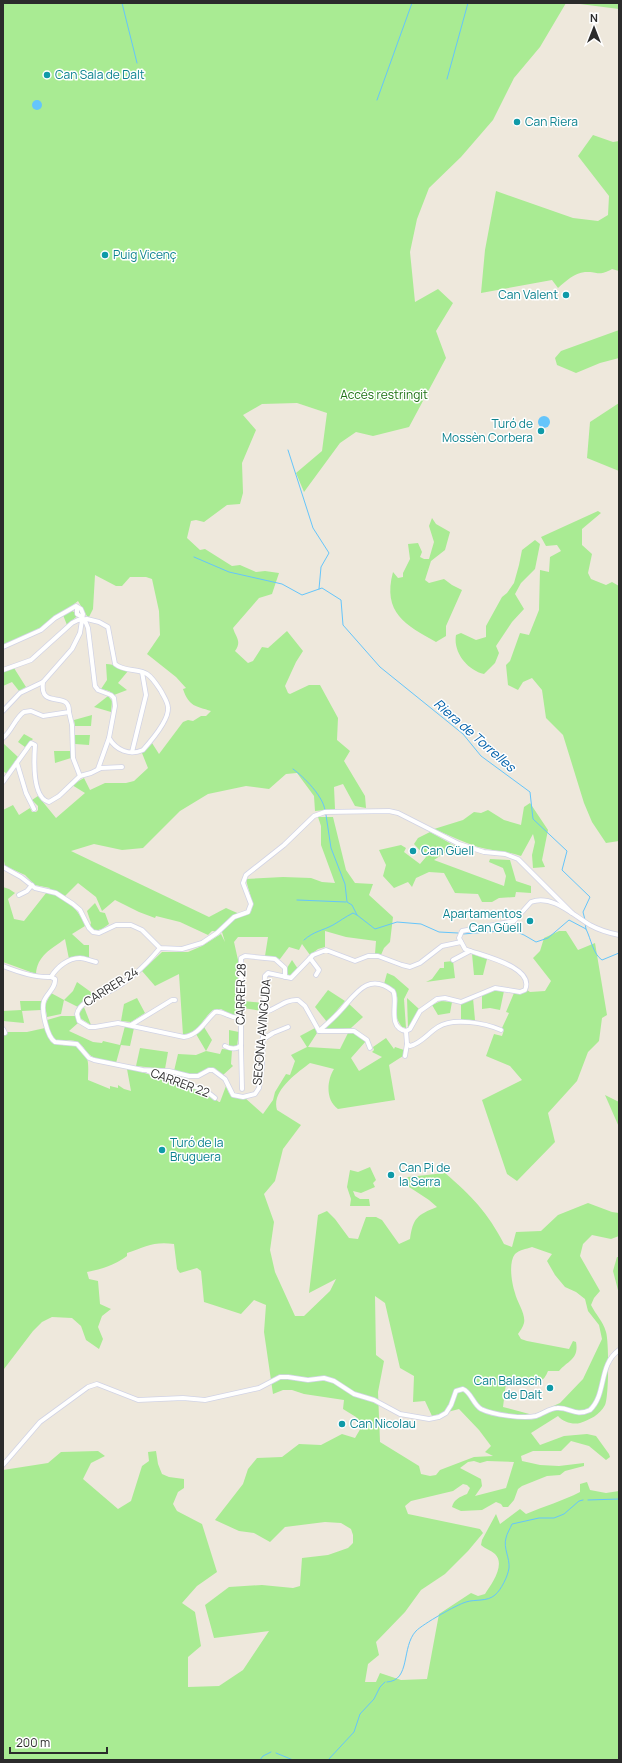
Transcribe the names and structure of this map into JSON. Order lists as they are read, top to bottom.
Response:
{
  "streets": {
    "street": [
      "CARRER 24",
      "CARRER 28",
      "SEGONA AVINGUDA",
      "CARRER 22"
    ]
  },
  "crossings": [
    ["CARRER 24", "CARRER 28"],
    ["CARRER 28", "SEGONA AVINGUDA"],
    ["SEGONA AVINGUDA", "CARRER 22"]
  ],
  "water": ["Riera de Torrelles"],
  "parks": ["Accés restringit"],
  "places": [
    "Can Sala de Dalt",
    "Can Riera",
    "Puig Vicenç",
    "Can Valent",
    "Turó de Mossèn Corbera",
    "Can Güell",
    "Apartamentos Can Güell",
    "Turó de la Bruguera",
    "Can Pi de la Serra",
    "Can Balasch de Dalt",
    "Can Nicolau"
  ],
  "scale_bar": "200 m",
  "north": "top"
}
